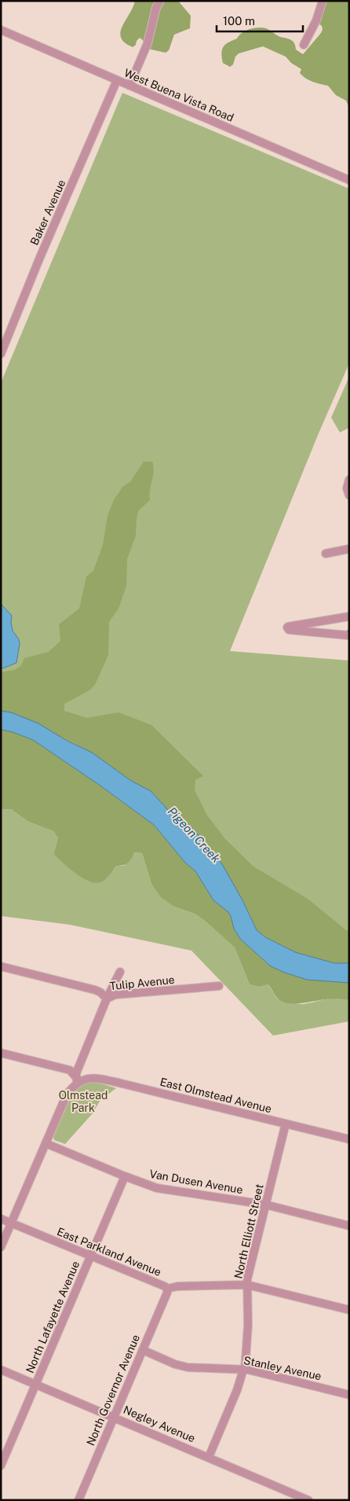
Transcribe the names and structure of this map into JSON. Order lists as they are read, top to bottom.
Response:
{
  "streets": {
    "street": [
      "West Buena Vista Road",
      "Baker Avenue",
      "Tulip Avenue",
      "East Olmstead Avenue",
      "Van Dusen Avenue",
      "North Elliott Street",
      "East Parkland Avenue",
      "North Lafayette Avenue",
      "Stanley Avenue",
      "North Governor Avenue",
      "Negley Avenue"
    ]
  },
  "crossings": [
    ["West Buena Vista Road", "Baker Avenue"],
    ["East Olmstead Avenue", "North Elliott Street"],
    ["Van Dusen Avenue", "North Elliott Street"],
    ["Van Dusen Avenue", "North Lafayette Avenue"],
    ["North Elliott Street", "East Parkland Avenue"],
    ["North Elliott Street", "Stanley Avenue"],
    ["North Elliott Street", "Negley Avenue"],
    ["East Parkland Avenue", "North Lafayette Avenue"],
    ["East Parkland Avenue", "North Governor Avenue"],
    ["North Lafayette Avenue", "Negley Avenue"],
    ["Stanley Avenue", "North Governor Avenue"],
    ["North Governor Avenue", "Negley Avenue"]
  ],
  "water": ["Pigeon Creek"],
  "parks": ["Olmstead Park"],
  "scale_bar": "100 m"
}
